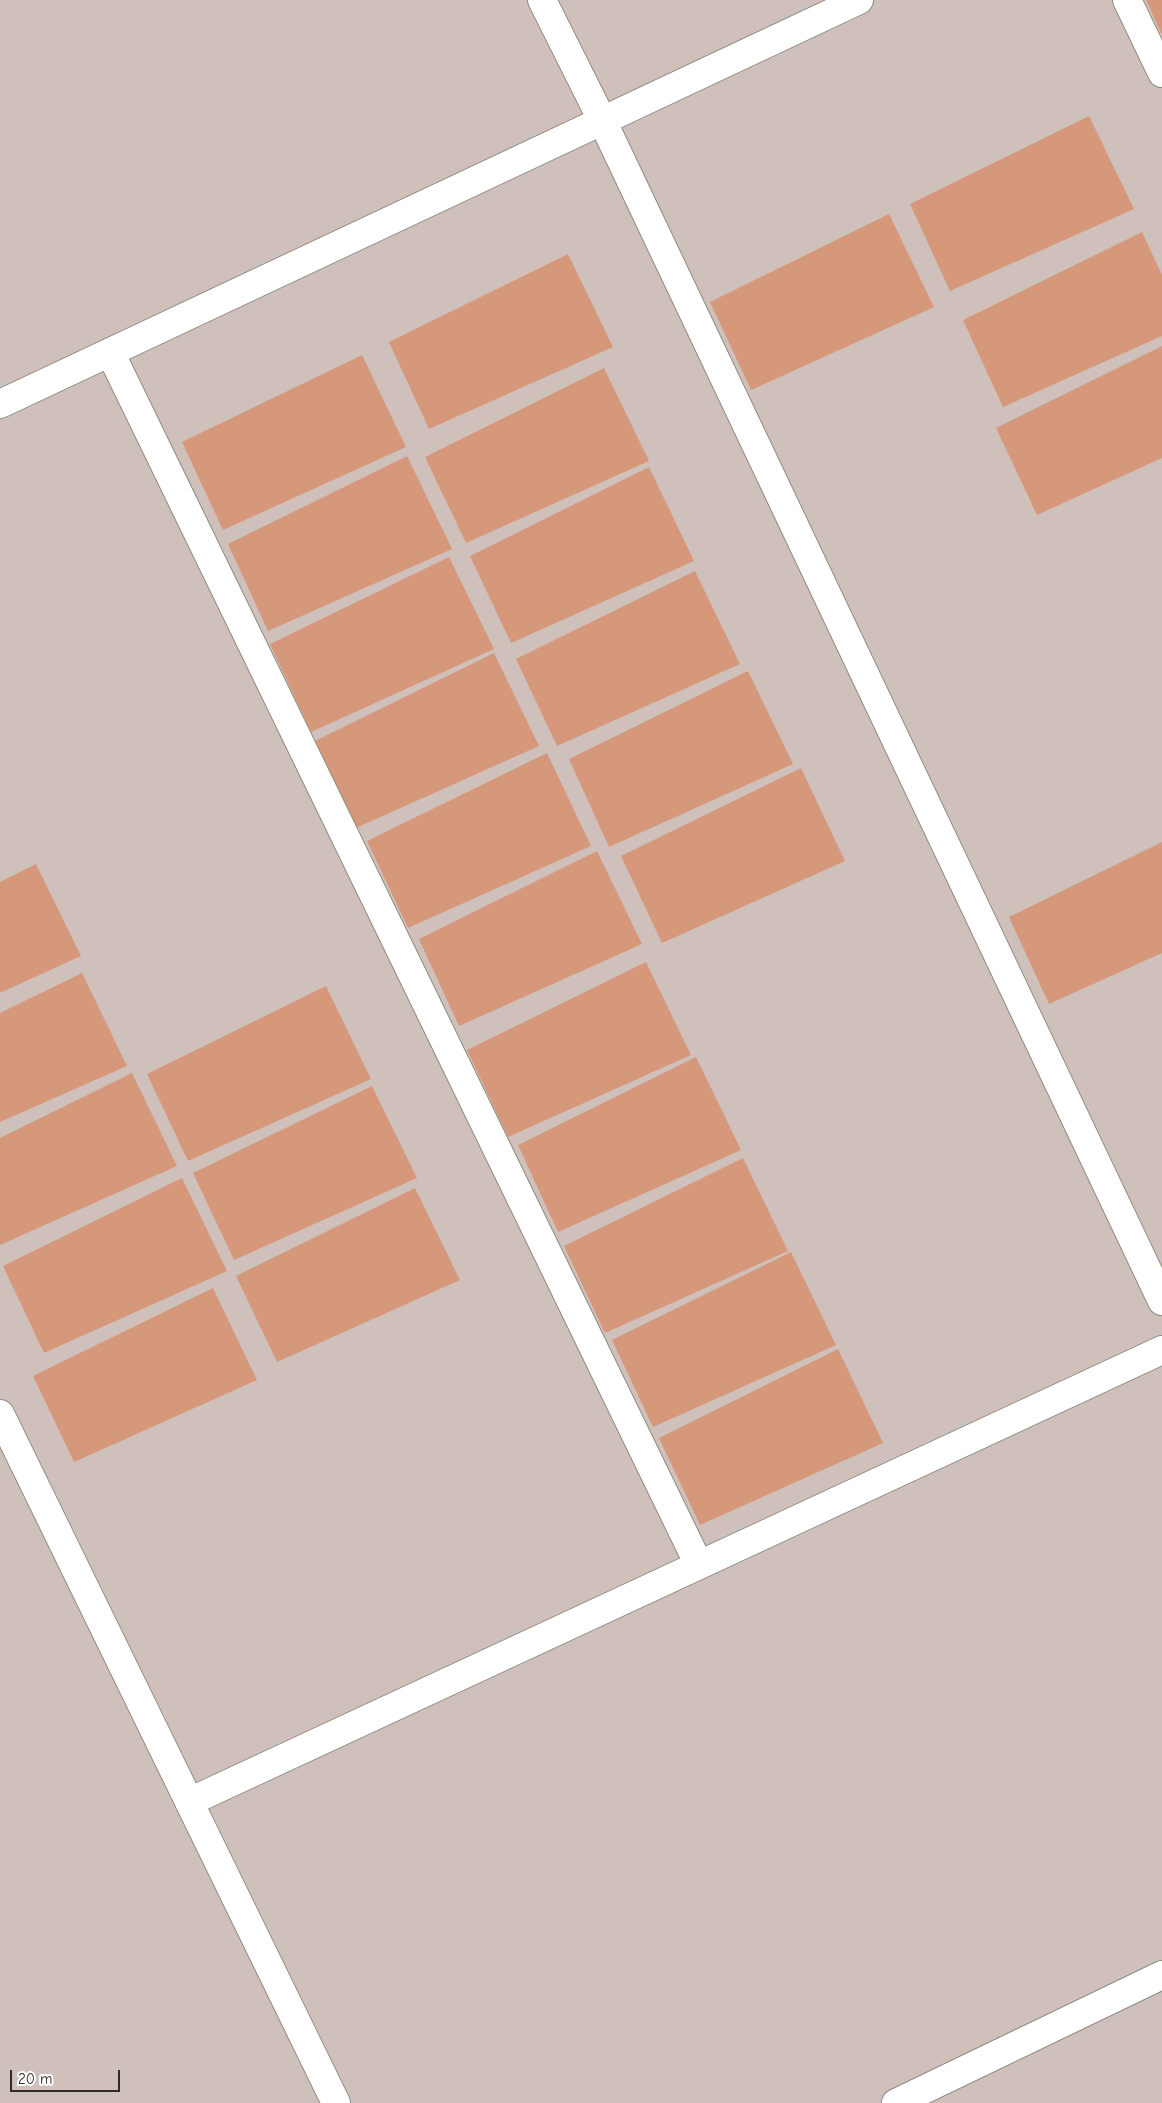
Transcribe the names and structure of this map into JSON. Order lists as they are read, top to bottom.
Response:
{
  "scale_bar": "20 m"
}
